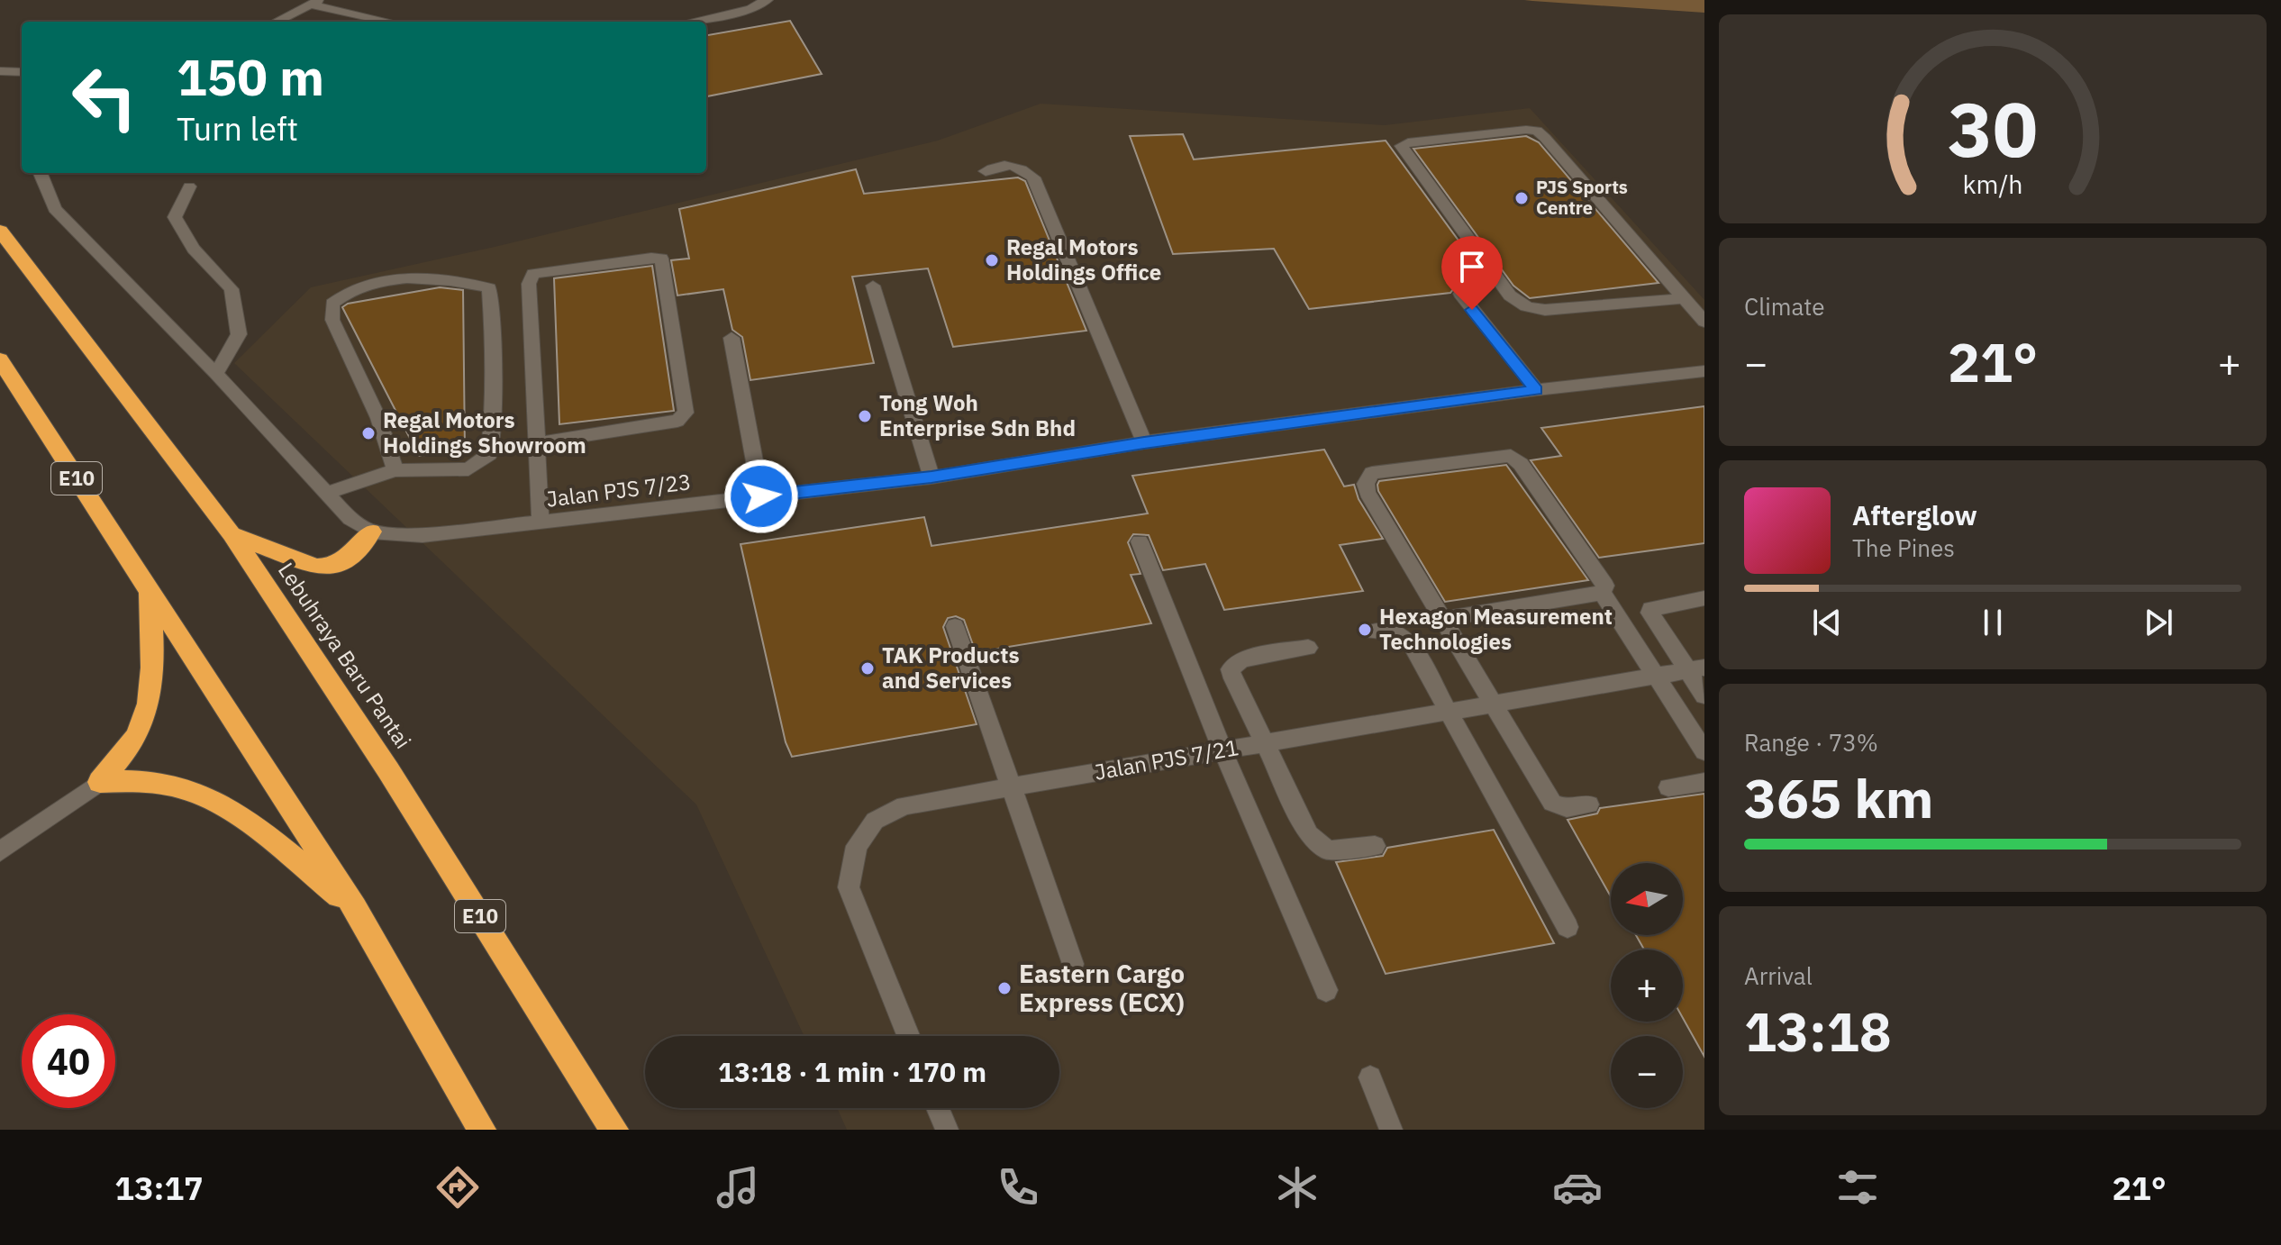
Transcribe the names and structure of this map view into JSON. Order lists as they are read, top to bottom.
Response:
{
  "streets": {
    "highway": ["E10", "Lebuhraya Baru Pantai"],
    "street": ["Jalan PJS 7/23", "Jalan PJS 7/21"]
  },
  "places": [
    "PJS Sports Centre",
    "Regal Motors Holdings Office",
    "Tong Woh Enterprise Sdn Bhd",
    "Regal Motors Holdings Showroom",
    "Hexagon Measurement Technologies",
    "TAK Products and Services",
    "Eastern Cargo Express (ECX)"
  ],
  "north": "left",
  "page": {
    "turn": ["150 m", "Turn left"],
    "tile": [
      "Climate",
      ["Range · 73%", "365 km"],
      ["Arrival", "13:18"]
    ],
    "heat": ["−", "21°", "+"],
    "song": ["Afterglow", "The Pines"],
    "map_buttons": ["+", "−"],
    "limit": "40",
    "trip": "13:18 · 1 min · 170 m",
    "tabs": ["13:17", "21°"],
    "gauge": ["30", "km/h"]
  }
}
